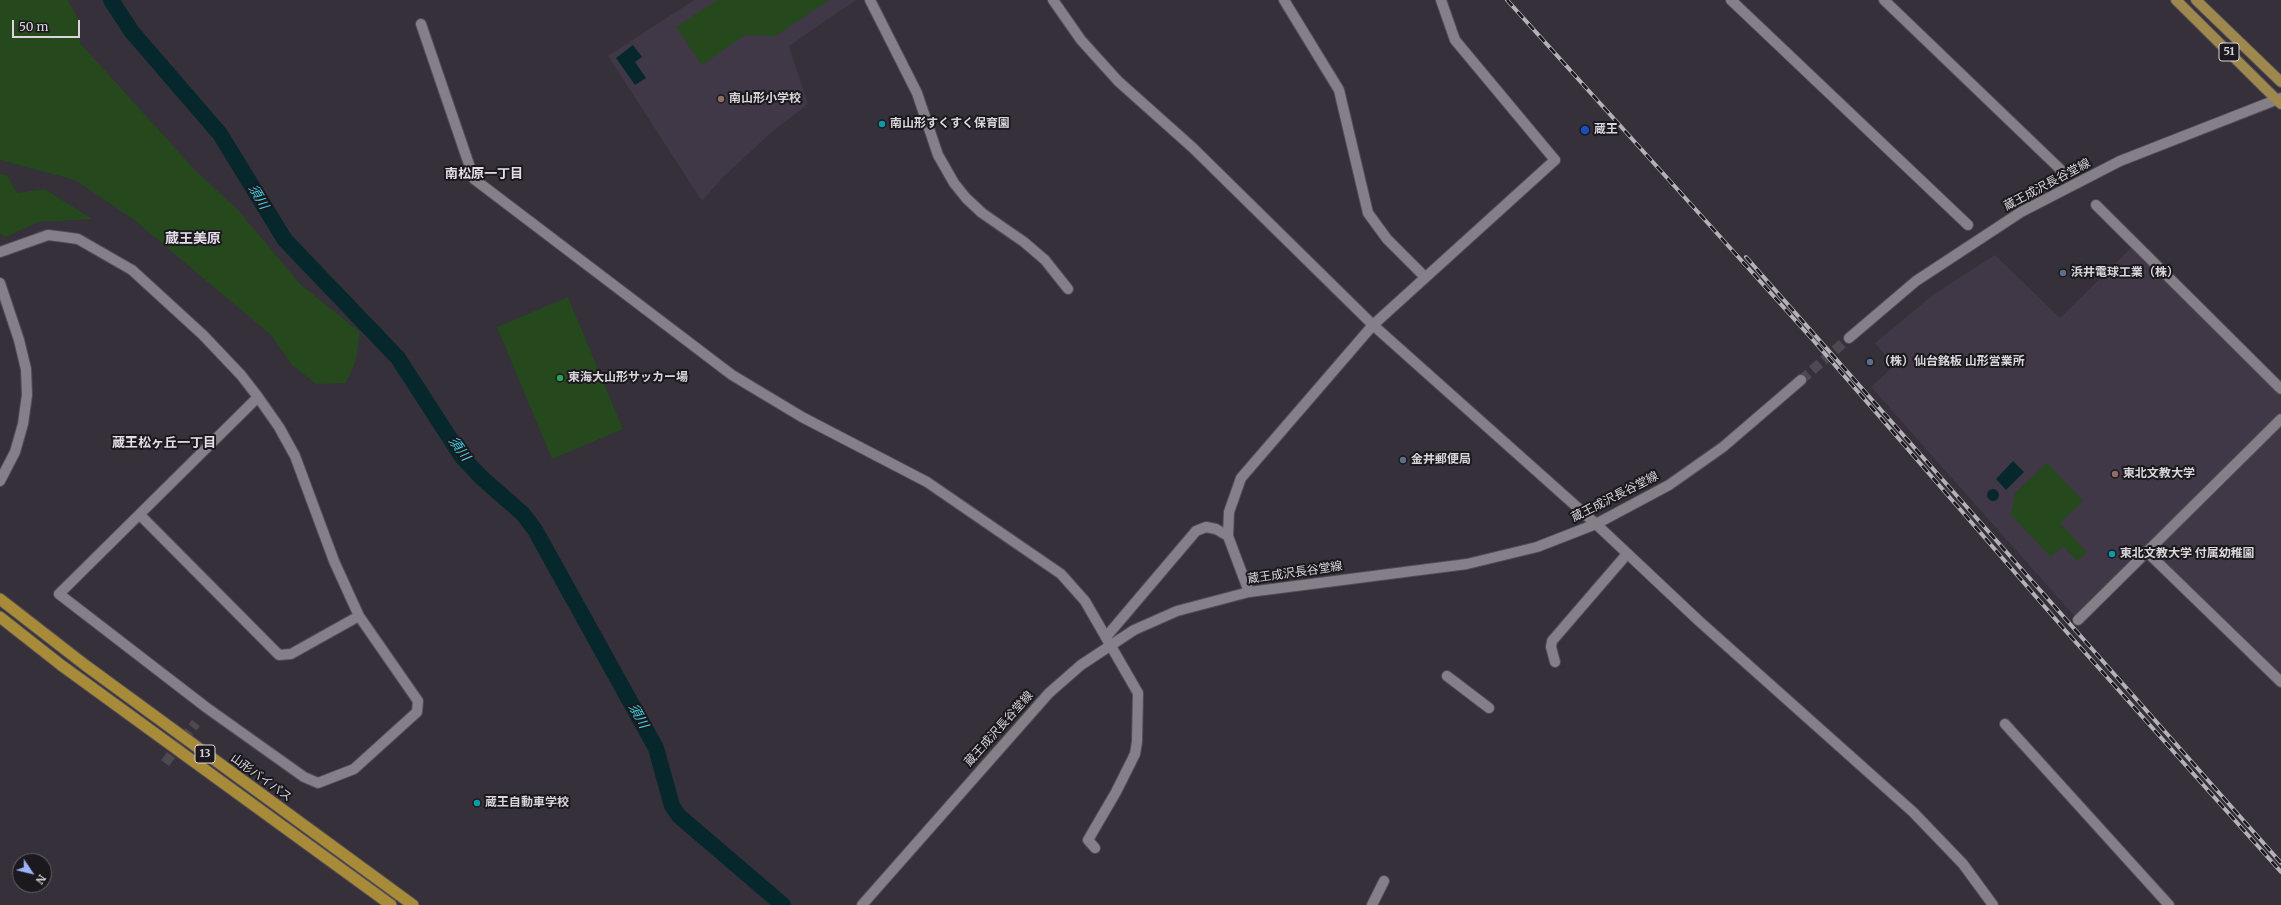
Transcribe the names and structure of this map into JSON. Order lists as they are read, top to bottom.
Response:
{
  "streets": {
    "highway": ["13", "山形バイパス"],
    "main road": ["51"],
    "street": ["蔵王成沢長谷堂線"]
  },
  "crossings": [
    ["51", "蔵王成沢長谷堂線"]
  ],
  "districts": ["南松原一丁目", "蔵王美原", "蔵王松ヶ丘一丁目"],
  "water": ["須川"],
  "places": [
    "南山形小学校",
    "南山形すくすく保育園",
    "蔵王",
    "浜井電球工業（株）",
    "（株）仙台銘板 山形営業所",
    "東海大山形サッカー場",
    "金井郵便局",
    "東北文教大学",
    "東北文教大学 付属幼稚園",
    "蔵王自動車学校"
  ],
  "scale_bar": "50 m",
  "north": "bottom right"
}
